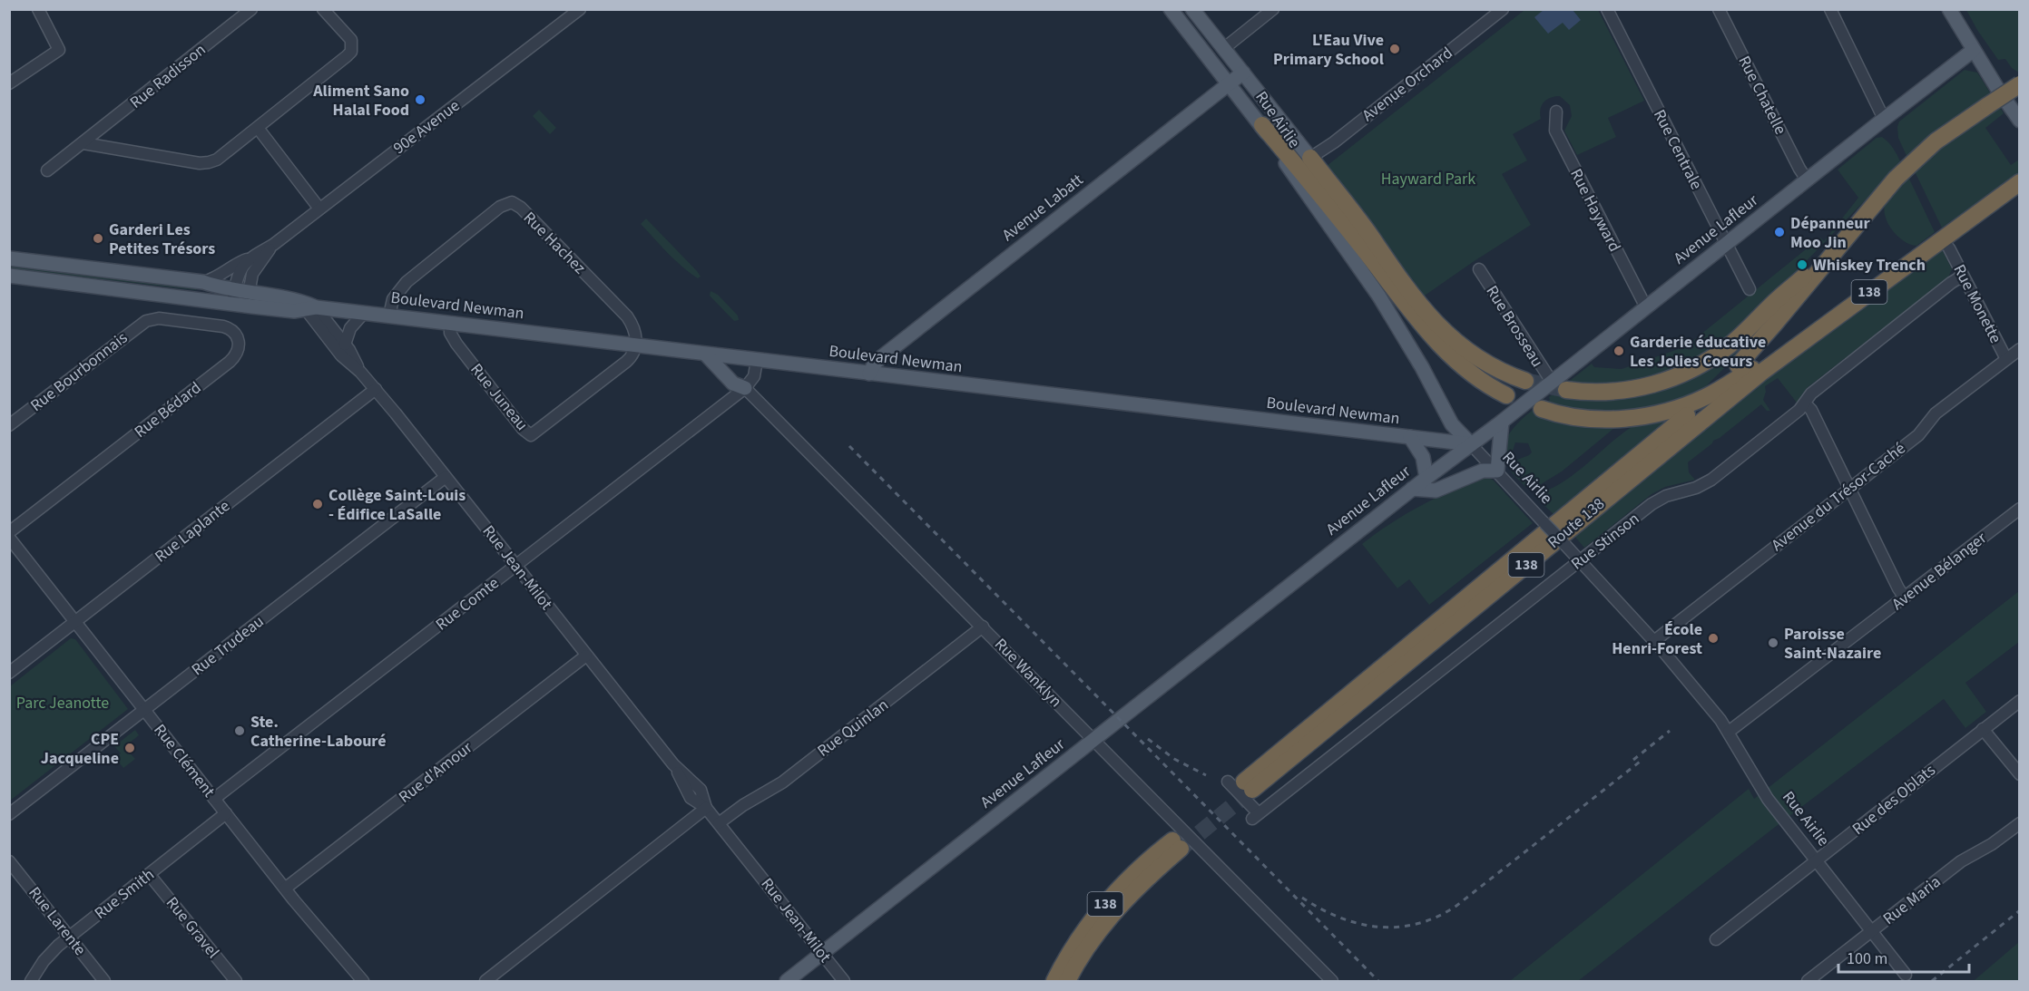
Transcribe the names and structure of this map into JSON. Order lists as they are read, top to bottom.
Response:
{
  "streets": {
    "highway": ["138", "Route 138"],
    "main road": [
      "Rue Airlie",
      "Avenue Labatt",
      "Avenue Lafleur",
      "Boulevard Newman"
    ],
    "street": [
      "Rue Radisson",
      "Avenue Orchard",
      "Rue Chatelle",
      "90e Avenue",
      "Rue Centrale",
      "Rue Hayward",
      "Rue Hachez",
      "Rue Monette",
      "Rue Brosseau",
      "Rue Bourbonnais",
      "Rue Juneau",
      "Rue Bédard",
      "Avenue du Trésor-Caché",
      "Rue Laplante",
      "Rue Stinson",
      "Rue Jean-Milot",
      "Avenue Bélanger",
      "Rue Comte",
      "Rue Trudeau",
      "Rue Wanklyn",
      "Rue Quinlan",
      "Rue Clément",
      "Rue d'Amour",
      "Rue des Oblats",
      "Rue Smith",
      "Rue Maria",
      "Rue Larente",
      "Rue Gravel"
    ]
  },
  "crossings": [
    ["Avenue Orchard", "Rue Airlie"],
    ["Rue Chatelle", "Avenue Lafleur"],
    ["Rue Airlie", "Avenue Labatt"],
    ["Rue Airlie", "Avenue Lafleur"],
    ["Rue Airlie", "Boulevard Newman"],
    ["Rue Airlie", "Avenue du Trésor-Caché"],
    ["Rue Airlie", "Rue Stinson"],
    ["Rue Airlie", "Avenue Bélanger"],
    ["Rue Airlie", "Rue des Oblats"],
    ["Rue Airlie", "Rue Maria"],
    ["90e Avenue", "Boulevard Newman"],
    ["Rue Centrale", "Avenue Lafleur"],
    ["Avenue Labatt", "Boulevard Newman"],
    ["Rue Hayward", "Avenue Lafleur"],
    ["Avenue Lafleur", "Boulevard Newman"],
    ["Avenue Lafleur", "Rue Brosseau"],
    ["Avenue Lafleur", "Rue Jean-Milot"],
    ["Avenue Lafleur", "Rue Wanklyn"],
    ["Rue Hachez", "Boulevard Newman"],
    ["Rue Hachez", "Rue Juneau"],
    ["138", "Rue Monette"],
    ["138", "Route 138"],
    ["Rue Monette", "Avenue du Trésor-Caché"],
    ["Rue Monette", "Rue Stinson"],
    ["Boulevard Newman", "Rue Juneau"],
    ["Boulevard Newman", "Rue Jean-Milot"],
    ["Rue Bourbonnais", "Rue Bédard"],
    ["Route 138", "Rue Stinson"],
    ["Rue Laplante", "Rue Jean-Milot"],
    ["Rue Laplante", "Rue Clément"],
    ["Rue Jean-Milot", "Rue Comte"],
    ["Rue Jean-Milot", "Rue Trudeau"],
    ["Rue Jean-Milot", "Rue Quinlan"],
    ["Rue Jean-Milot", "Rue d'Amour"],
    ["Rue Comte", "Rue Wanklyn"],
    ["Rue Comte", "Rue Clément"],
    ["Rue Trudeau", "Rue Clément"],
    ["Rue Wanklyn", "Rue Quinlan"],
    ["Rue Clément", "Rue d'Amour"],
    ["Rue Clément", "Rue Smith"],
    ["Rue Smith", "Rue Larente"],
    ["Rue Smith", "Rue Gravel"]
  ],
  "parks": ["Hayward Park", "Parc Jeanotte"],
  "places": [
    "L'Eau Vive Primary School",
    "Aliment Sano Halal Food",
    "Dépanneur Moo Jin",
    "Garderi Les Petites Trésors",
    "Whiskey Trench",
    "Garderie éducative Les Jolies Coeurs",
    "Collège Saint-Louis - Édifice LaSalle",
    "École Henri-Forest",
    "Paroisse Saint-Nazaire",
    "Ste. Catherine-Labouré",
    "CPE Jacqueline"
  ],
  "scale_bar": "100 m"
}
